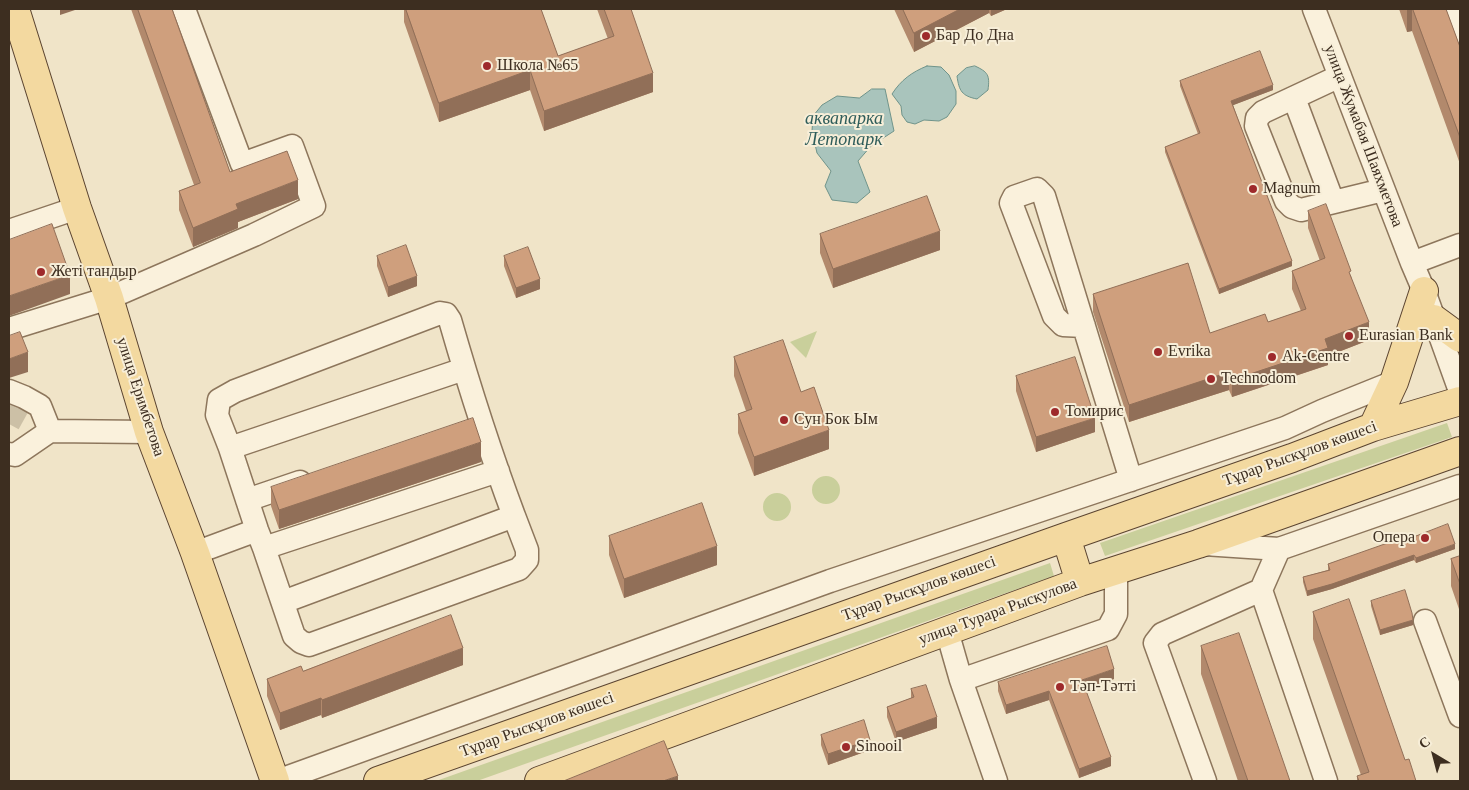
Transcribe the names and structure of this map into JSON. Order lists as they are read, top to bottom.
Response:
{
  "streets": {
    "main road": ["улица Еримбетова", "Тұрар Рыскұлов көшесі", "улица Турара Рыскулова"],
    "street": ["улица Жумабая Шаяхметова"]
  },
  "water": ["аквапарка Летопарк"],
  "places": [
    "Бар До Дна",
    "Школа №65",
    "Magnum",
    "Жеті тандыр",
    "Eurasian Bank",
    "Evrika",
    "Ak-Centre",
    "Technodom",
    "Томирис",
    "Сун Бок Ым",
    "Опера",
    "Тәп-Тәтті",
    "Sinooil"
  ],
  "north": "top left"
}
